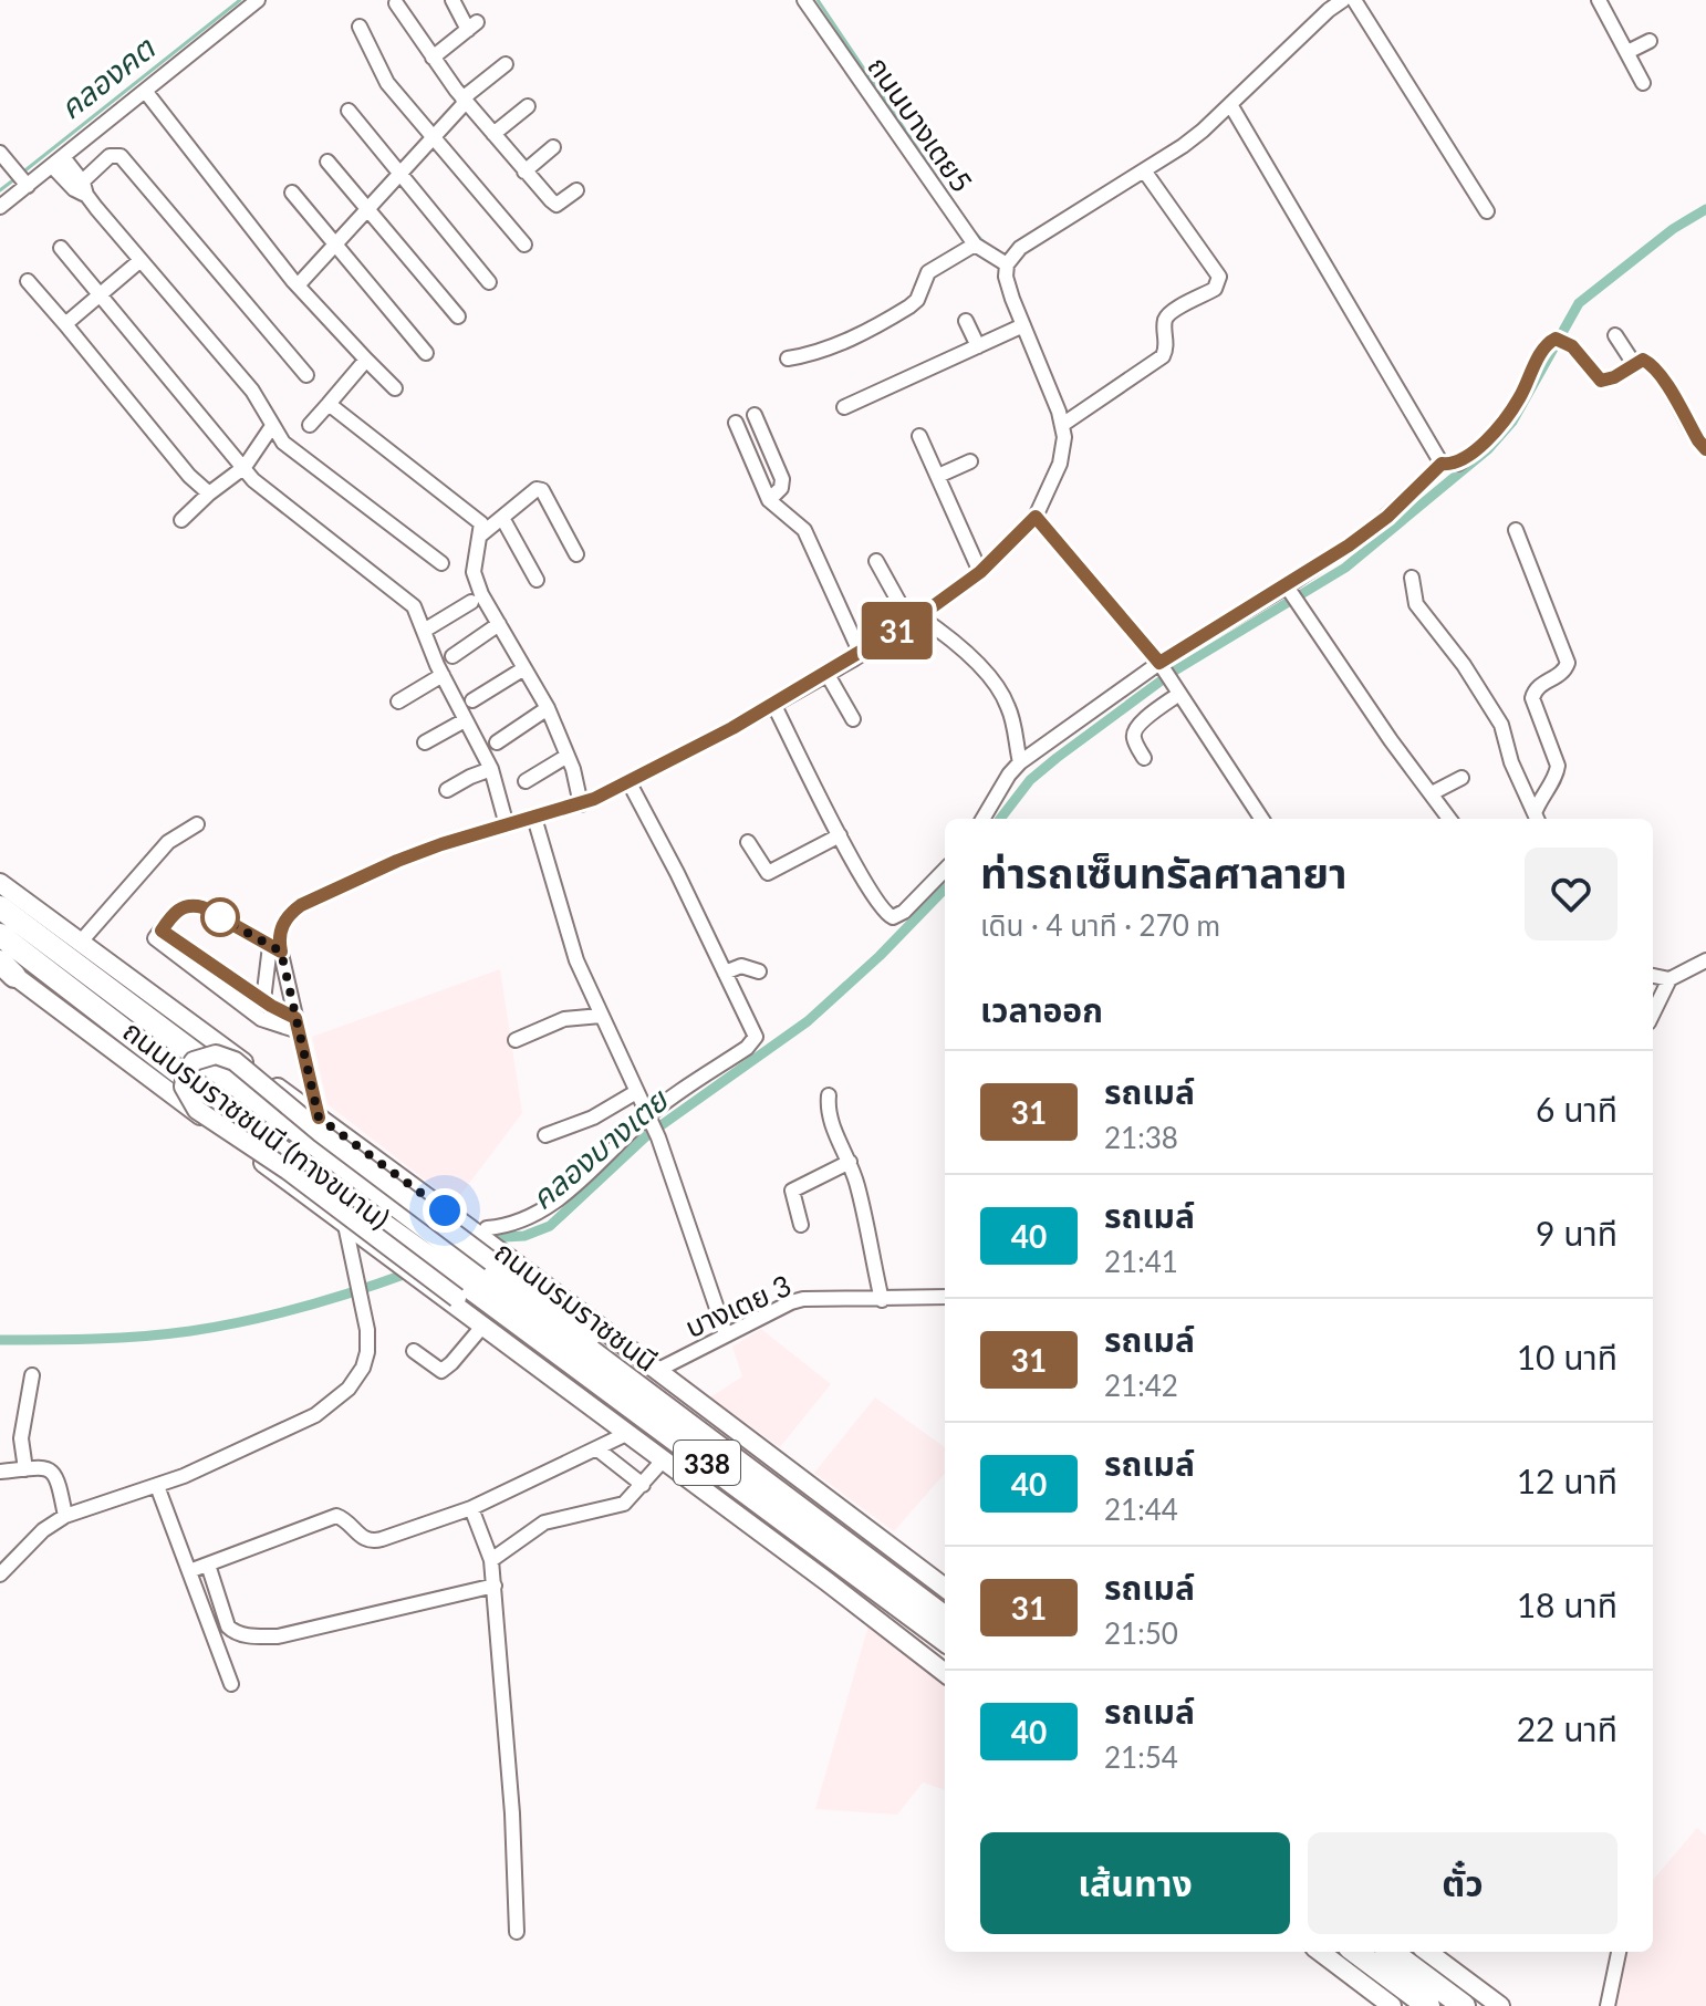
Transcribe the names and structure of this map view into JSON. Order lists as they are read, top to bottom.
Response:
{
  "streets": {
    "highway": ["ถนนบรมราชชนนี", "338"],
    "main road": ["ถนนบรมราชชนนี (ทางขนาน)"],
    "street": ["ถนนบางเตย5", "บางเตย 3"]
  },
  "crossings": [
    ["ถนนบรมราชชนนี (ทางขนาน)", "ถนนบรมราชชนนี"],
    ["บางเตย 3", "338"]
  ],
  "water": ["คลองคต", "คลองบางเตย"],
  "lines": ["bus line 31"],
  "page": {
    "on_map": "31",
    "heading": [
      ["ท่ารถเซ็นทรัลศาลายา", "เดิน · 4 นาที · 270 m"],
      "เวลาออก"
    ],
    "list": [
      {
        "mark": "31",
        "name": "รถเมล์",
        "note": "21:38",
        "value": "6 นาที"
      },
      {
        "mark": "40",
        "name": "รถเมล์",
        "note": "21:41",
        "value": "9 นาที"
      },
      {
        "mark": "31",
        "name": "รถเมล์",
        "note": "21:42",
        "value": "10 นาที"
      },
      {
        "mark": "40",
        "name": "รถเมล์",
        "note": "21:44",
        "value": "12 นาที"
      },
      {
        "mark": "31",
        "name": "รถเมล์",
        "note": "21:50",
        "value": "18 นาที"
      },
      {
        "mark": "40",
        "name": "รถเมล์",
        "note": "21:54",
        "value": "22 นาที"
      }
    ],
    "buttons": ["เส้นทาง", "ตั๋ว"]
  }
}
